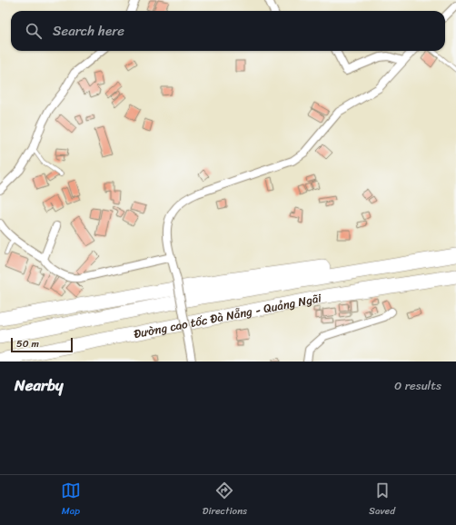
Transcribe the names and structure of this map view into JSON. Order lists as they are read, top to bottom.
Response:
{
  "streets": {
    "highway": ["Đường cao tốc Đà Nẵng - Quảng Ngãi"]
  },
  "scale_bar": "50 m",
  "page": {
    "search": "Search here",
    "scale": "50 m",
    "heading": ["Nearby", "0 results"],
    "nav": ["Map", "Directions", "Saved"]
  }
}
